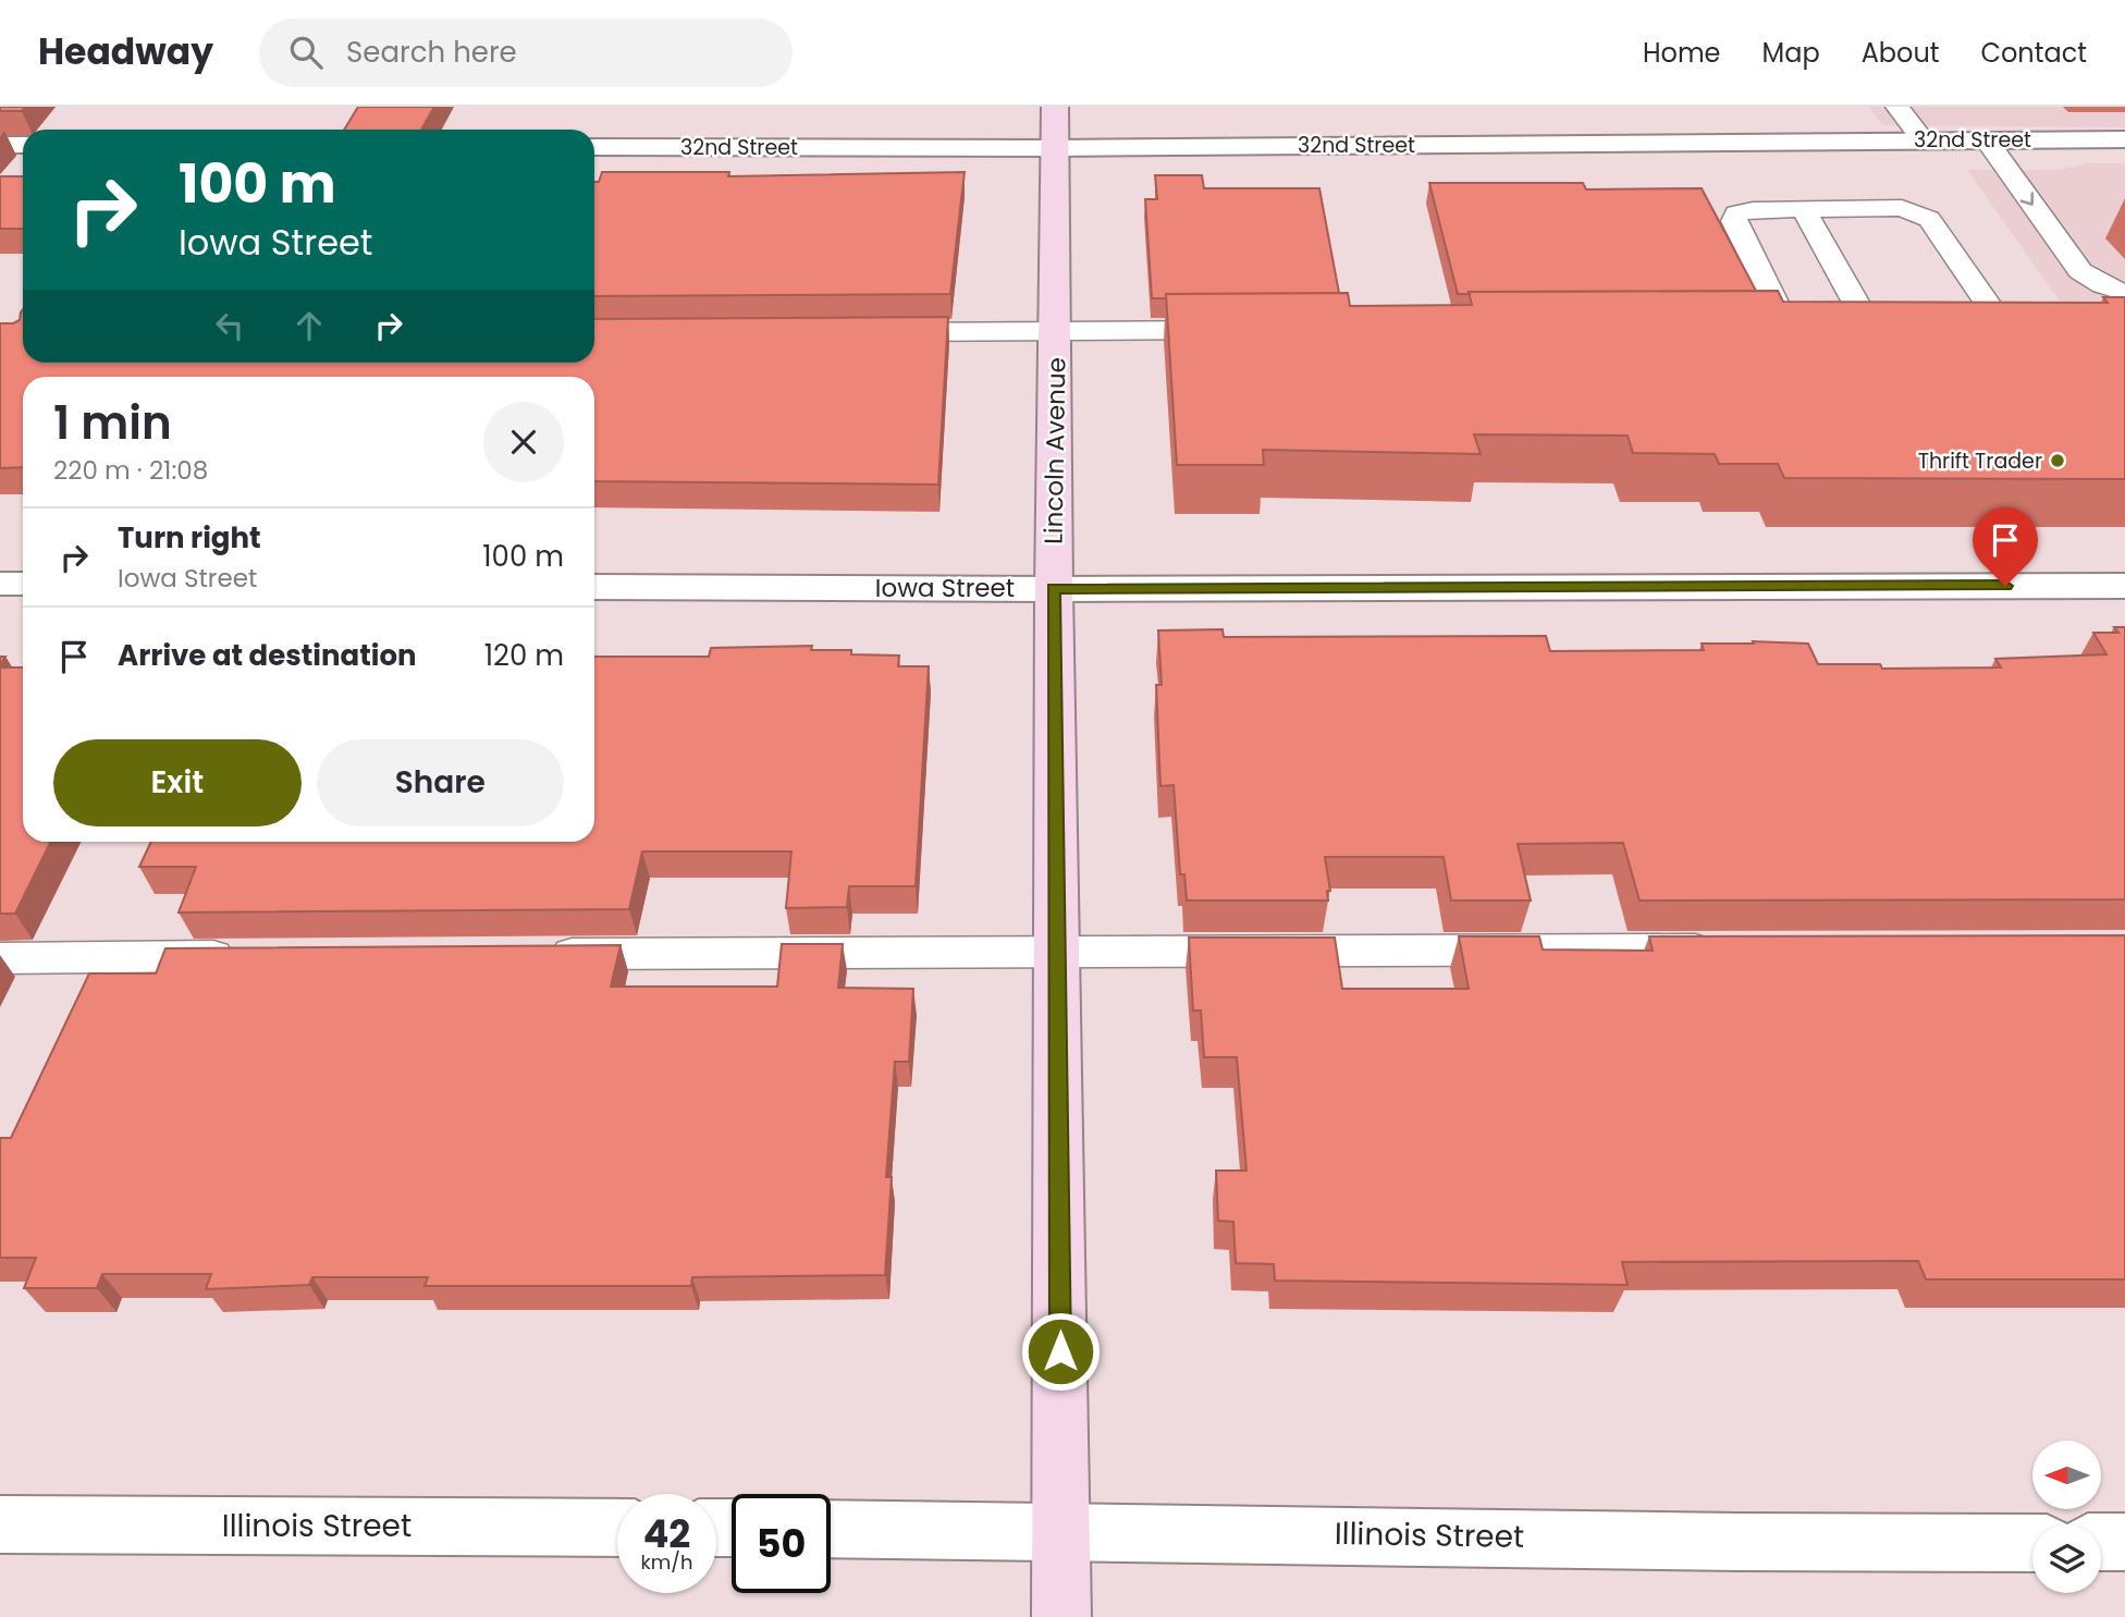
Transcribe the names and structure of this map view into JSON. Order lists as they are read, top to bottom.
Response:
{
  "streets": {
    "main road": ["Lincoln Avenue"],
    "street": ["32nd Street", "Iowa Street", "Illinois Street"]
  },
  "crossings": [
    ["32nd Street", "Lincoln Avenue"],
    ["Lincoln Avenue", "Iowa Street"],
    ["Lincoln Avenue", "Illinois Street"]
  ],
  "places": ["Thrift Trader"],
  "north": "left",
  "page": {
    "header": "Headway",
    "search": "Search here",
    "nav": [
      "Home",
      "Map",
      "About",
      "Contact"
    ],
    "turn": ["100 m", "Iowa Street"],
    "heading": ["1 min", "220 m · 21:08"],
    "list": [
      {
        "name": "Turn right",
        "note": "Iowa Street",
        "value": "100 m"
      },
      {
        "name": "Arrive at destination",
        "value": "120 m"
      }
    ],
    "buttons": ["Exit", "Share"],
    "speed": "42 km/h",
    "limit": "50"
  }
}
